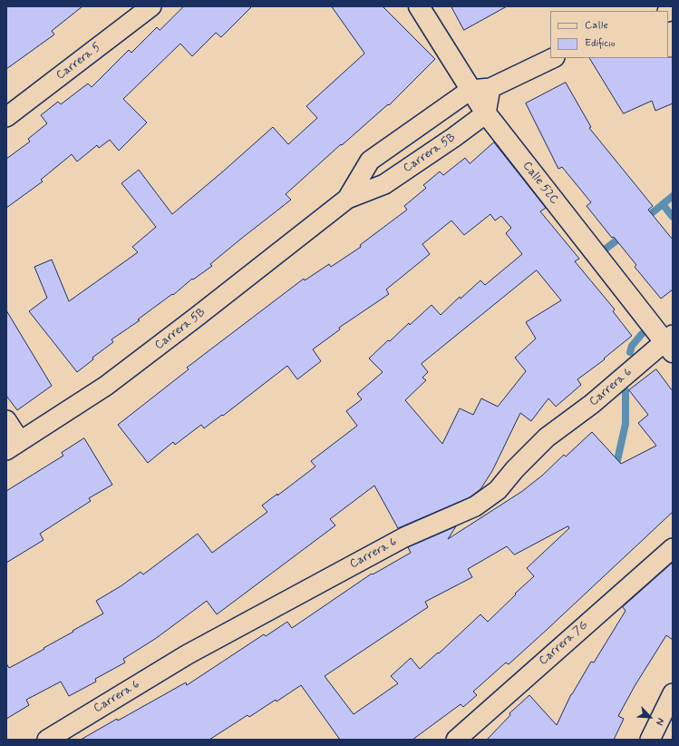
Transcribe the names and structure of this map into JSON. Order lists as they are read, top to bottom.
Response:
{
  "streets": {
    "street": [
      "Carrera 5",
      "Carrera 5B",
      "Calle 52C",
      "Carrera 6",
      "Carrera 7G"
    ]
  },
  "crossings": [
    ["Carrera 5B", "Calle 52C"],
    ["Calle 52C", "Carrera 6"]
  ],
  "legend": ["Calle", "Edificio"],
  "north": "bottom right"
}
